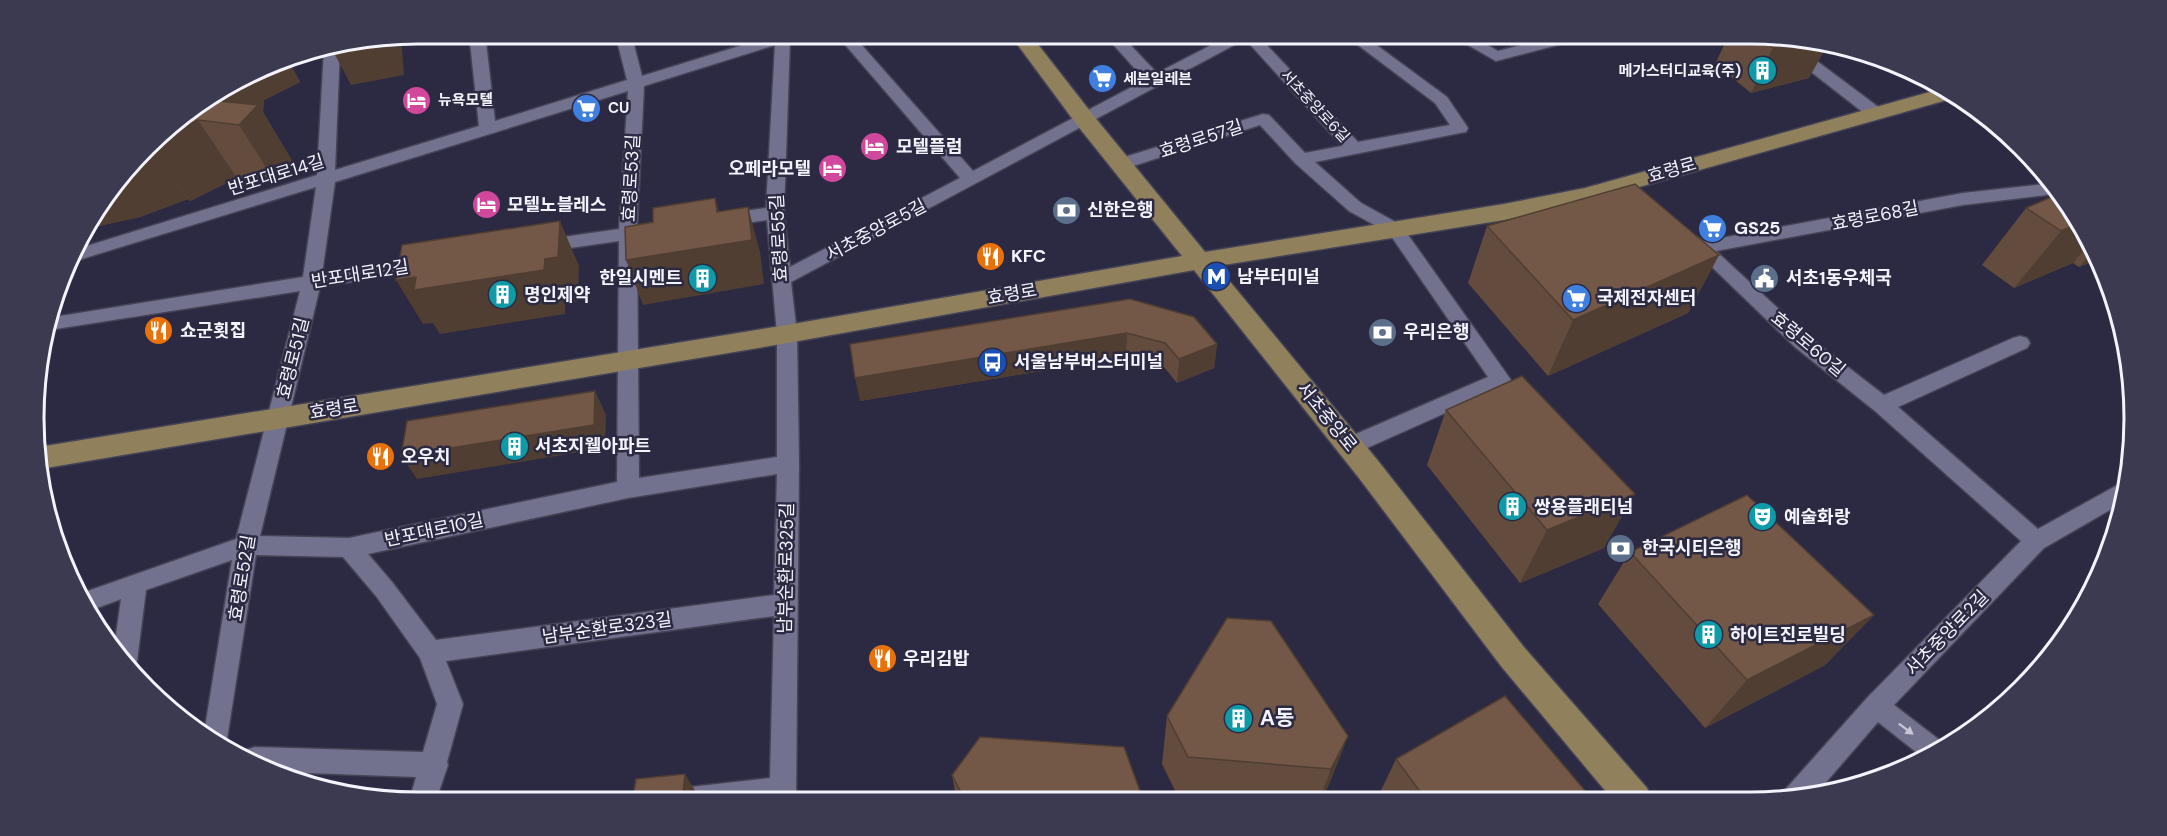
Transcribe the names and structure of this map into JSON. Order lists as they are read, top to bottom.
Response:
{
  "streets": {
    "main road": ["효령로", "서초중앙로"],
    "street": [
      "서초중앙로6길",
      "효령로57길",
      "반포대로14길",
      "효령로53길",
      "효령로68길",
      "서초중앙로5길",
      "효령로55길",
      "반포대로12길",
      "효령로60길",
      "효령로51길",
      "반포대로10길",
      "남부순환로325길",
      "효령로52길",
      "남부순환로323길",
      "서초중앙로2길"
    ]
  },
  "crossings": [
    ["효령로57길", "효령로"],
    ["효령로57길", "서초중앙로"],
    ["효령로", "효령로53길"],
    ["효령로", "효령로55길"],
    ["효령로", "효령로51길"],
    ["효령로", "서초중앙로"],
    ["효령로", "남부순환로325길"],
    ["효령로", "효령로52길"],
    ["반포대로14길", "효령로53길"],
    ["반포대로14길", "효령로51길"],
    ["효령로68길", "효령로60길"],
    ["서초중앙로5길", "효령로55길"],
    ["서초중앙로5길", "서초중앙로"],
    ["효령로55길", "남부순환로325길"],
    ["반포대로12길", "효령로51길"],
    ["효령로60길", "서초중앙로2길"],
    ["효령로51길", "효령로52길"],
    ["반포대로10길", "남부순환로325길"],
    ["반포대로10길", "효령로52길"],
    ["남부순환로325길", "남부순환로323길"]
  ],
  "places": {
    "building": [
      "메가스터디교육(주)",
      "한일시멘트",
      "명인제약",
      "서초지웰아파트",
      "쌍용플래티넘",
      "하이트진로빌딩",
      "A동"
    ],
    "supermarket": [
      "세븐일레븐",
      "CU",
      "GS25",
      "국제전자센터"
    ],
    "hotel": [
      "뉴욕모텔",
      "모텔플럼",
      "오페라모텔",
      "모텔노블레스"
    ],
    "bank": ["신한은행", "우리은행", "한국시티은행"],
    "restaurant": [
      "KFC",
      "쇼군횟집",
      "오우치",
      "우리김밥"
    ],
    "metro station": ["남부터미널"],
    "public building": ["서초1동우체국"],
    "bus stop": ["서울남부버스터미널"],
    "theatre": ["예술화랑"]
  }
}
